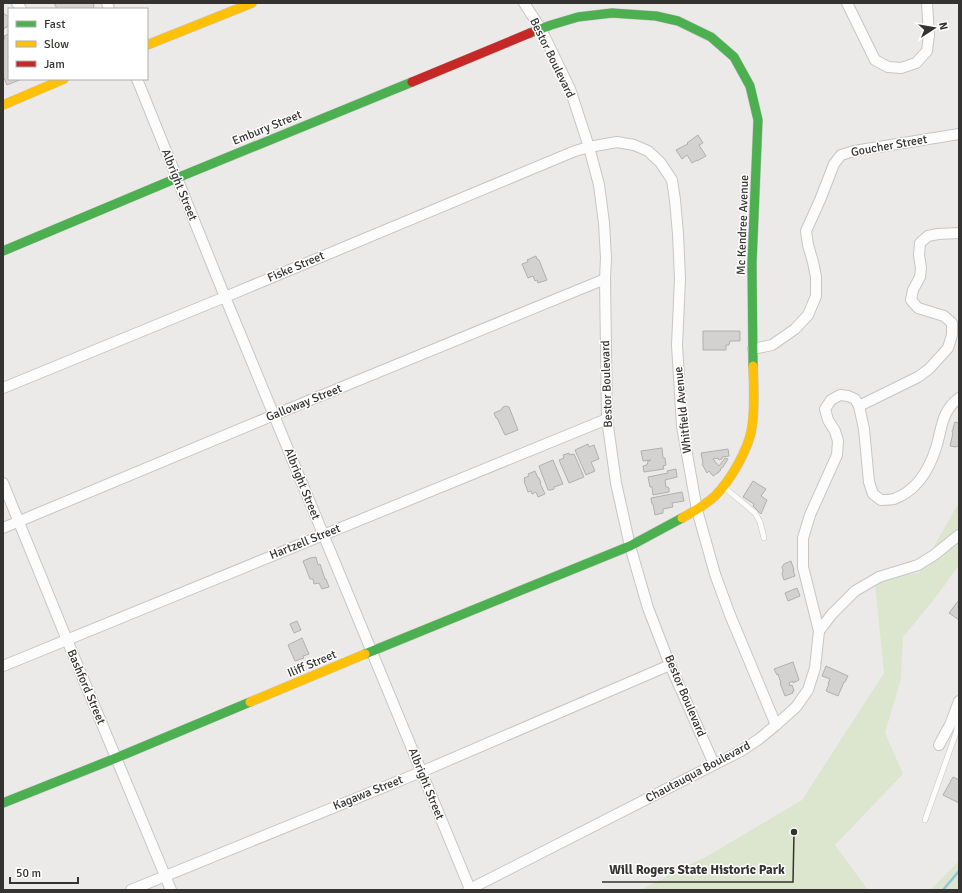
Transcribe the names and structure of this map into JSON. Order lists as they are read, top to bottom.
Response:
{
  "streets": {
    "street": [
      "Bestor Boulevard",
      "Embury Street",
      "Goucher Street",
      "Albright Street",
      "Mc Kendree Avenue",
      "Fiske Street",
      "Galloway Street",
      "Whitfield Avenue",
      "Hartzell Street",
      "Iliff Street",
      "Bashford Street",
      "Chautauqua Boulevard",
      "Kagawa Street"
    ]
  },
  "crossings": [
    ["Bestor Boulevard", "Embury Street"],
    ["Bestor Boulevard", "Mc Kendree Avenue"],
    ["Bestor Boulevard", "Fiske Street"],
    ["Bestor Boulevard", "Galloway Street"],
    ["Bestor Boulevard", "Whitfield Avenue"],
    ["Bestor Boulevard", "Hartzell Street"],
    ["Bestor Boulevard", "Iliff Street"],
    ["Bestor Boulevard", "Chautauqua Boulevard"],
    ["Bestor Boulevard", "Kagawa Street"],
    ["Embury Street", "Albright Street"],
    ["Embury Street", "Mc Kendree Avenue"],
    ["Goucher Street", "Mc Kendree Avenue"],
    ["Albright Street", "Fiske Street"],
    ["Albright Street", "Galloway Street"],
    ["Albright Street", "Hartzell Street"],
    ["Albright Street", "Iliff Street"],
    ["Albright Street", "Chautauqua Boulevard"],
    ["Albright Street", "Kagawa Street"],
    ["Mc Kendree Avenue", "Whitfield Avenue"],
    ["Mc Kendree Avenue", "Iliff Street"],
    ["Fiske Street", "Whitfield Avenue"],
    ["Galloway Street", "Bashford Street"],
    ["Whitfield Avenue", "Chautauqua Boulevard"],
    ["Hartzell Street", "Bashford Street"],
    ["Iliff Street", "Bashford Street"],
    ["Bashford Street", "Kagawa Street"]
  ],
  "places": ["Will Rogers State Historic Park"],
  "legend": ["Fast", "Slow", "Jam"],
  "scale_bar": "50 m",
  "north": "right"
}
